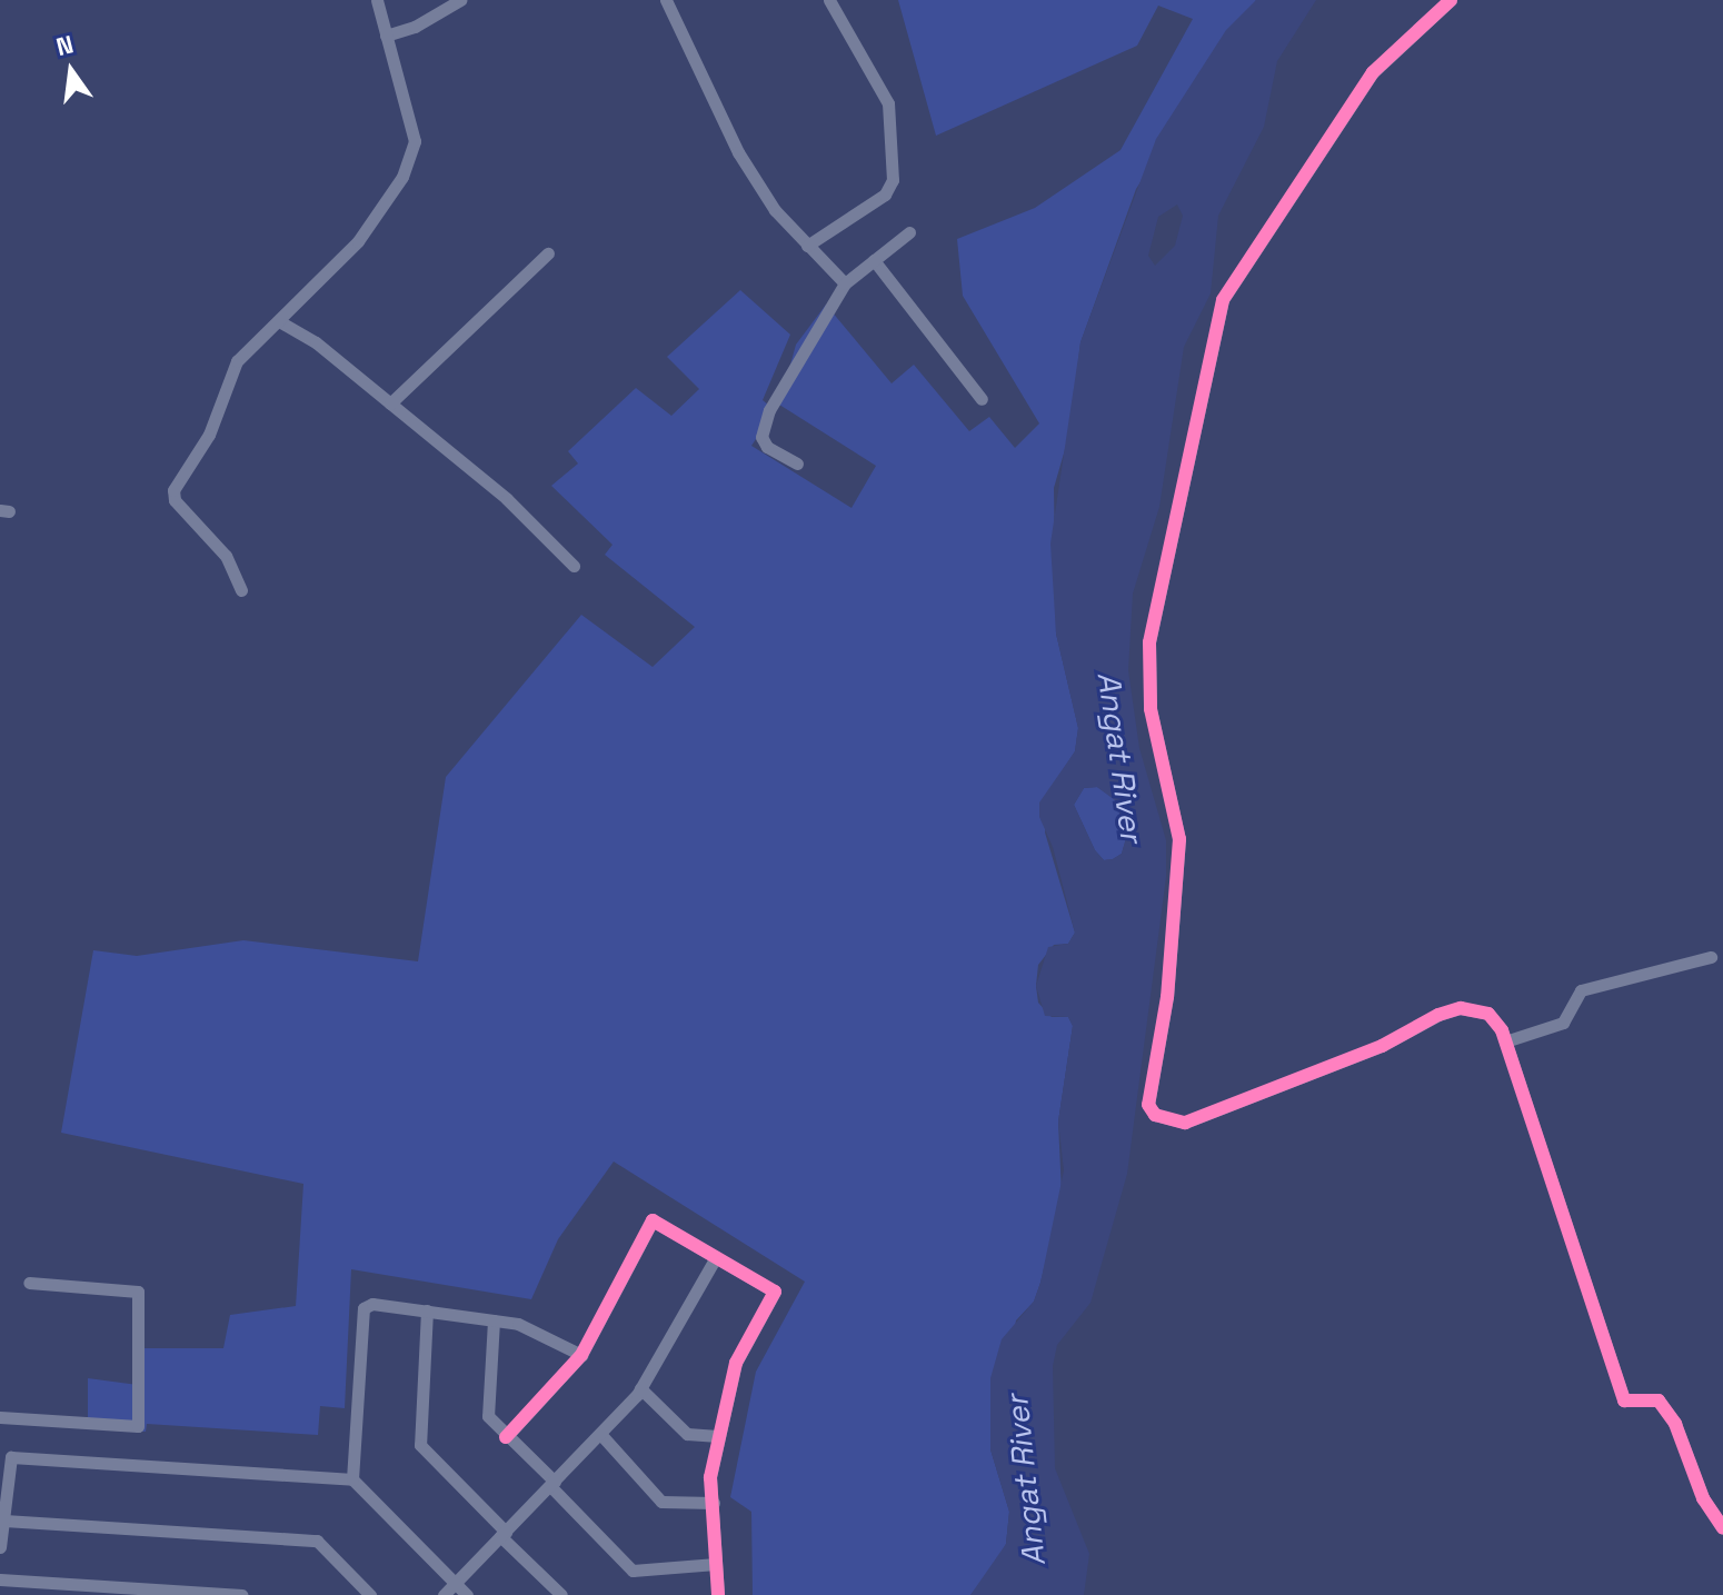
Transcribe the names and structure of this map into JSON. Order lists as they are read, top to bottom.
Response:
{
  "water": ["Angat River"],
  "north": "top"
}
